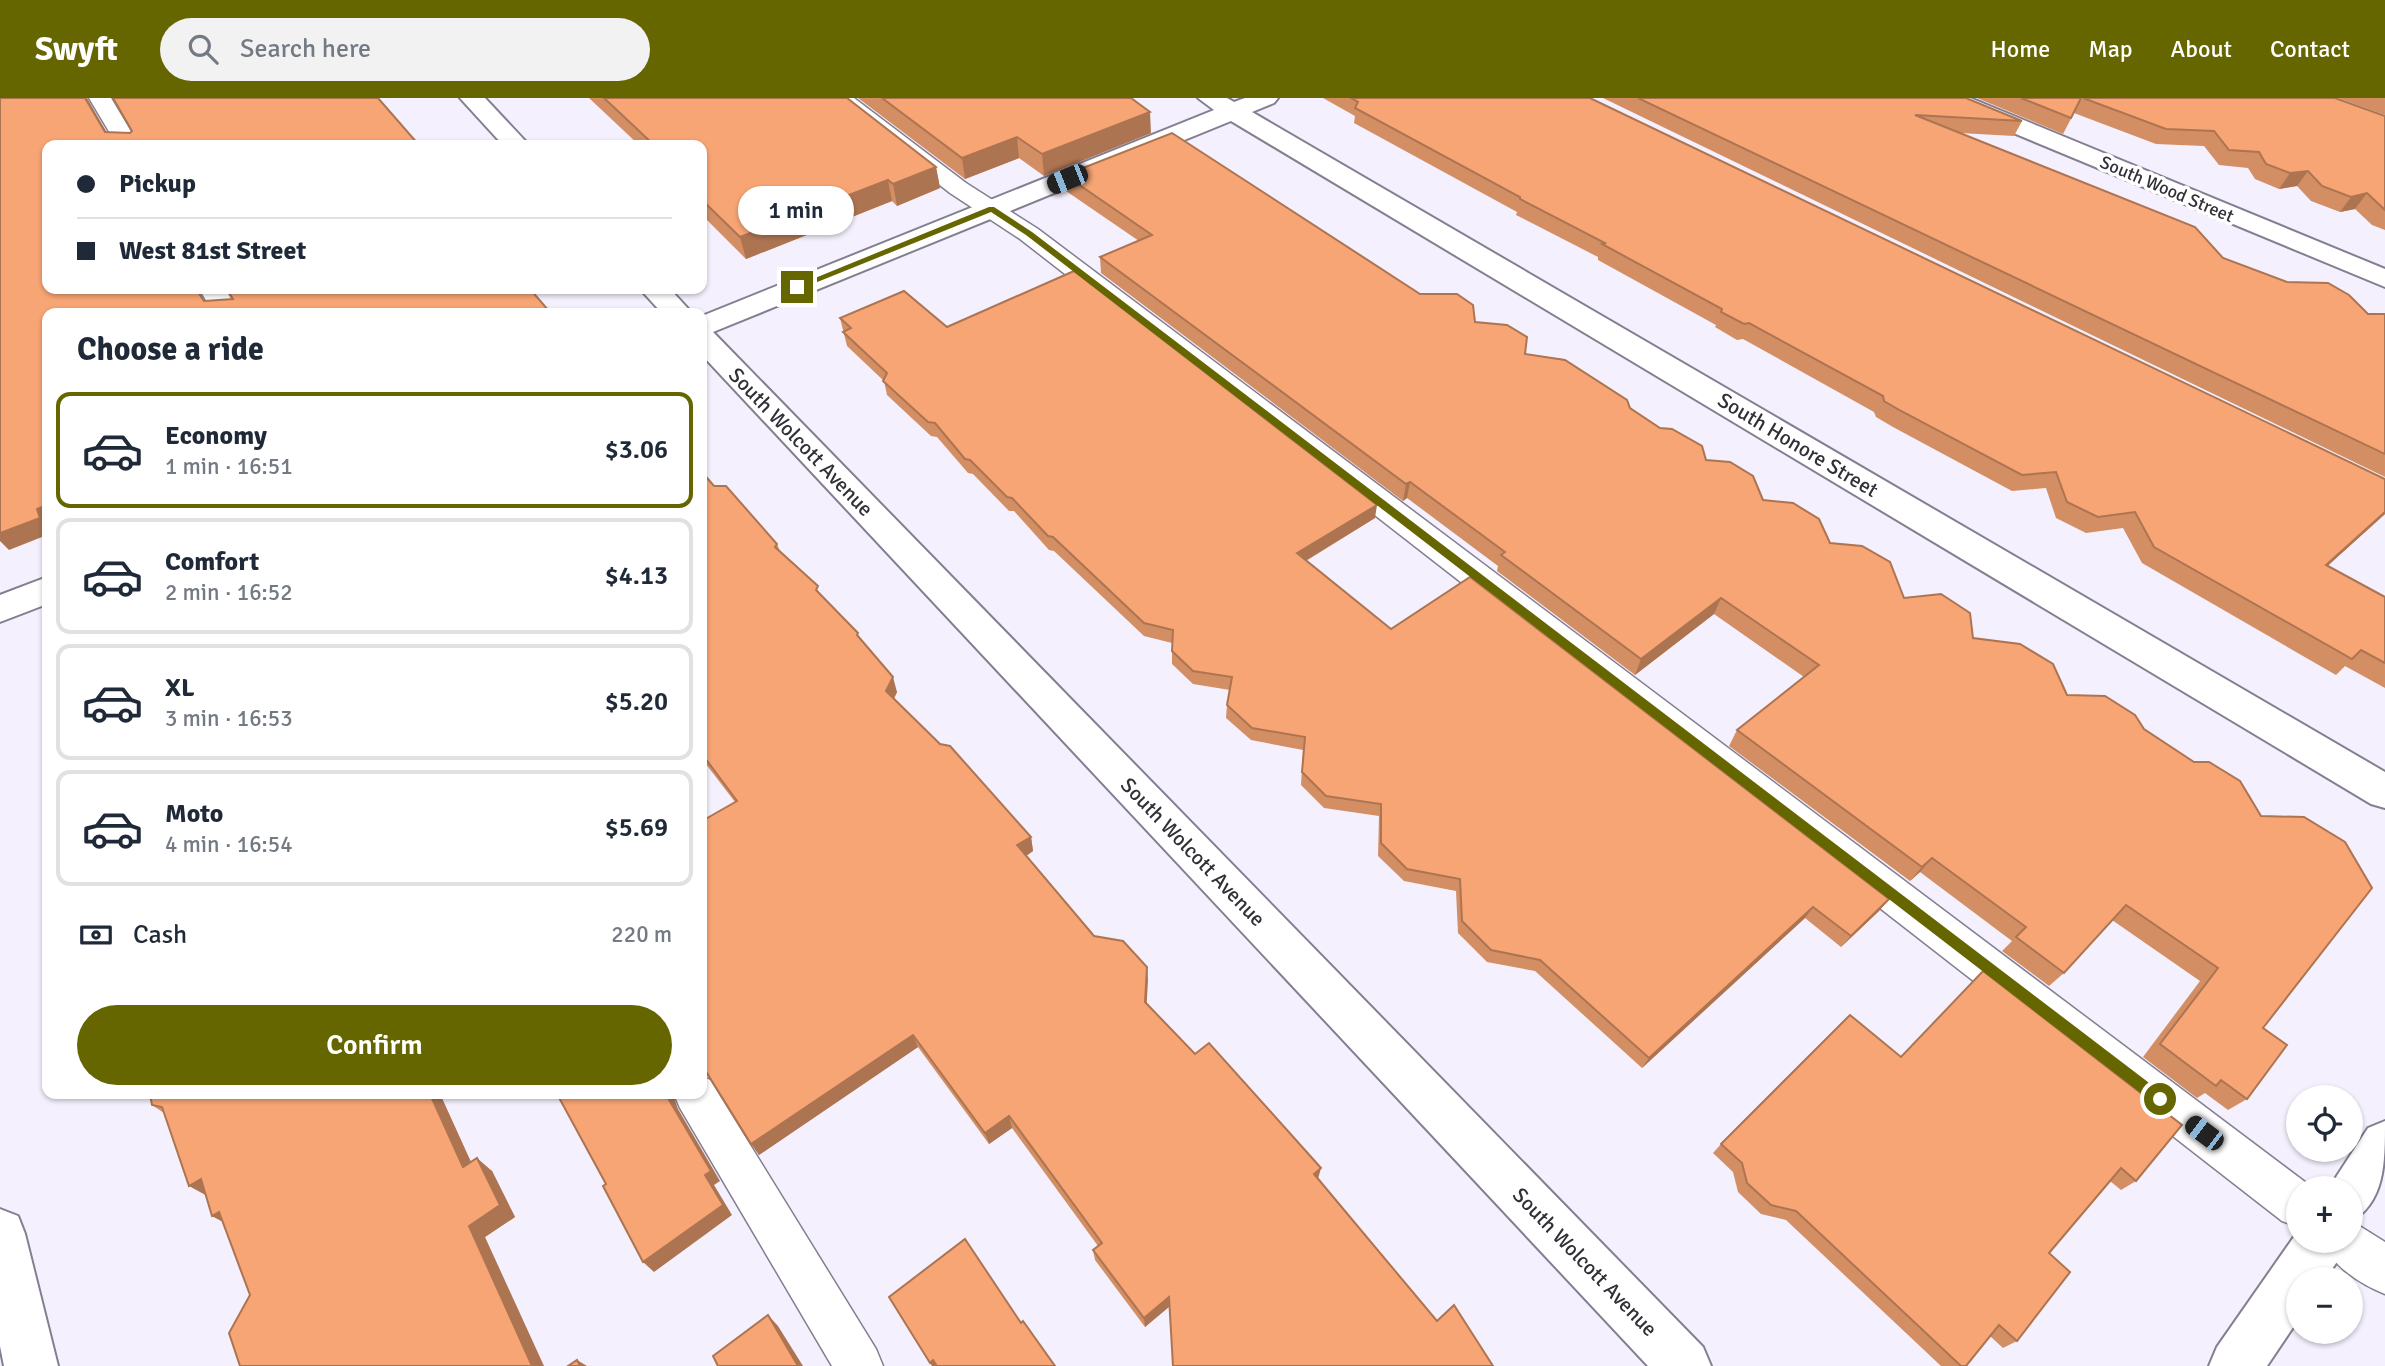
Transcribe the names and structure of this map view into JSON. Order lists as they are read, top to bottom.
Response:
{
  "streets": {
    "street": ["South Wood Street", "South Wolcott Avenue", "South Honore Street"]
  },
  "page": {
    "header": "Swyft",
    "search": "Search here",
    "nav": [
      "Home",
      "Map",
      "About",
      "Contact"
    ],
    "banner": ["Pickup", "West 81st Street"],
    "bubble": "1 min",
    "heading": "Choose a ride",
    "list": [
      {
        "name": "Economy",
        "note": "1 min · 16:51",
        "value": "$3.06"
      },
      {
        "name": "Comfort",
        "note": "2 min · 16:52",
        "value": "$4.13"
      },
      {
        "name": "XL",
        "note": "3 min · 16:53",
        "value": "$5.20"
      },
      {
        "name": "Moto",
        "note": "4 min · 16:54",
        "value": "$5.69"
      }
    ],
    "pay": ["Cash", "220 m"],
    "buttons": "Confirm",
    "map_buttons": ["+", "−"]
  }
}
